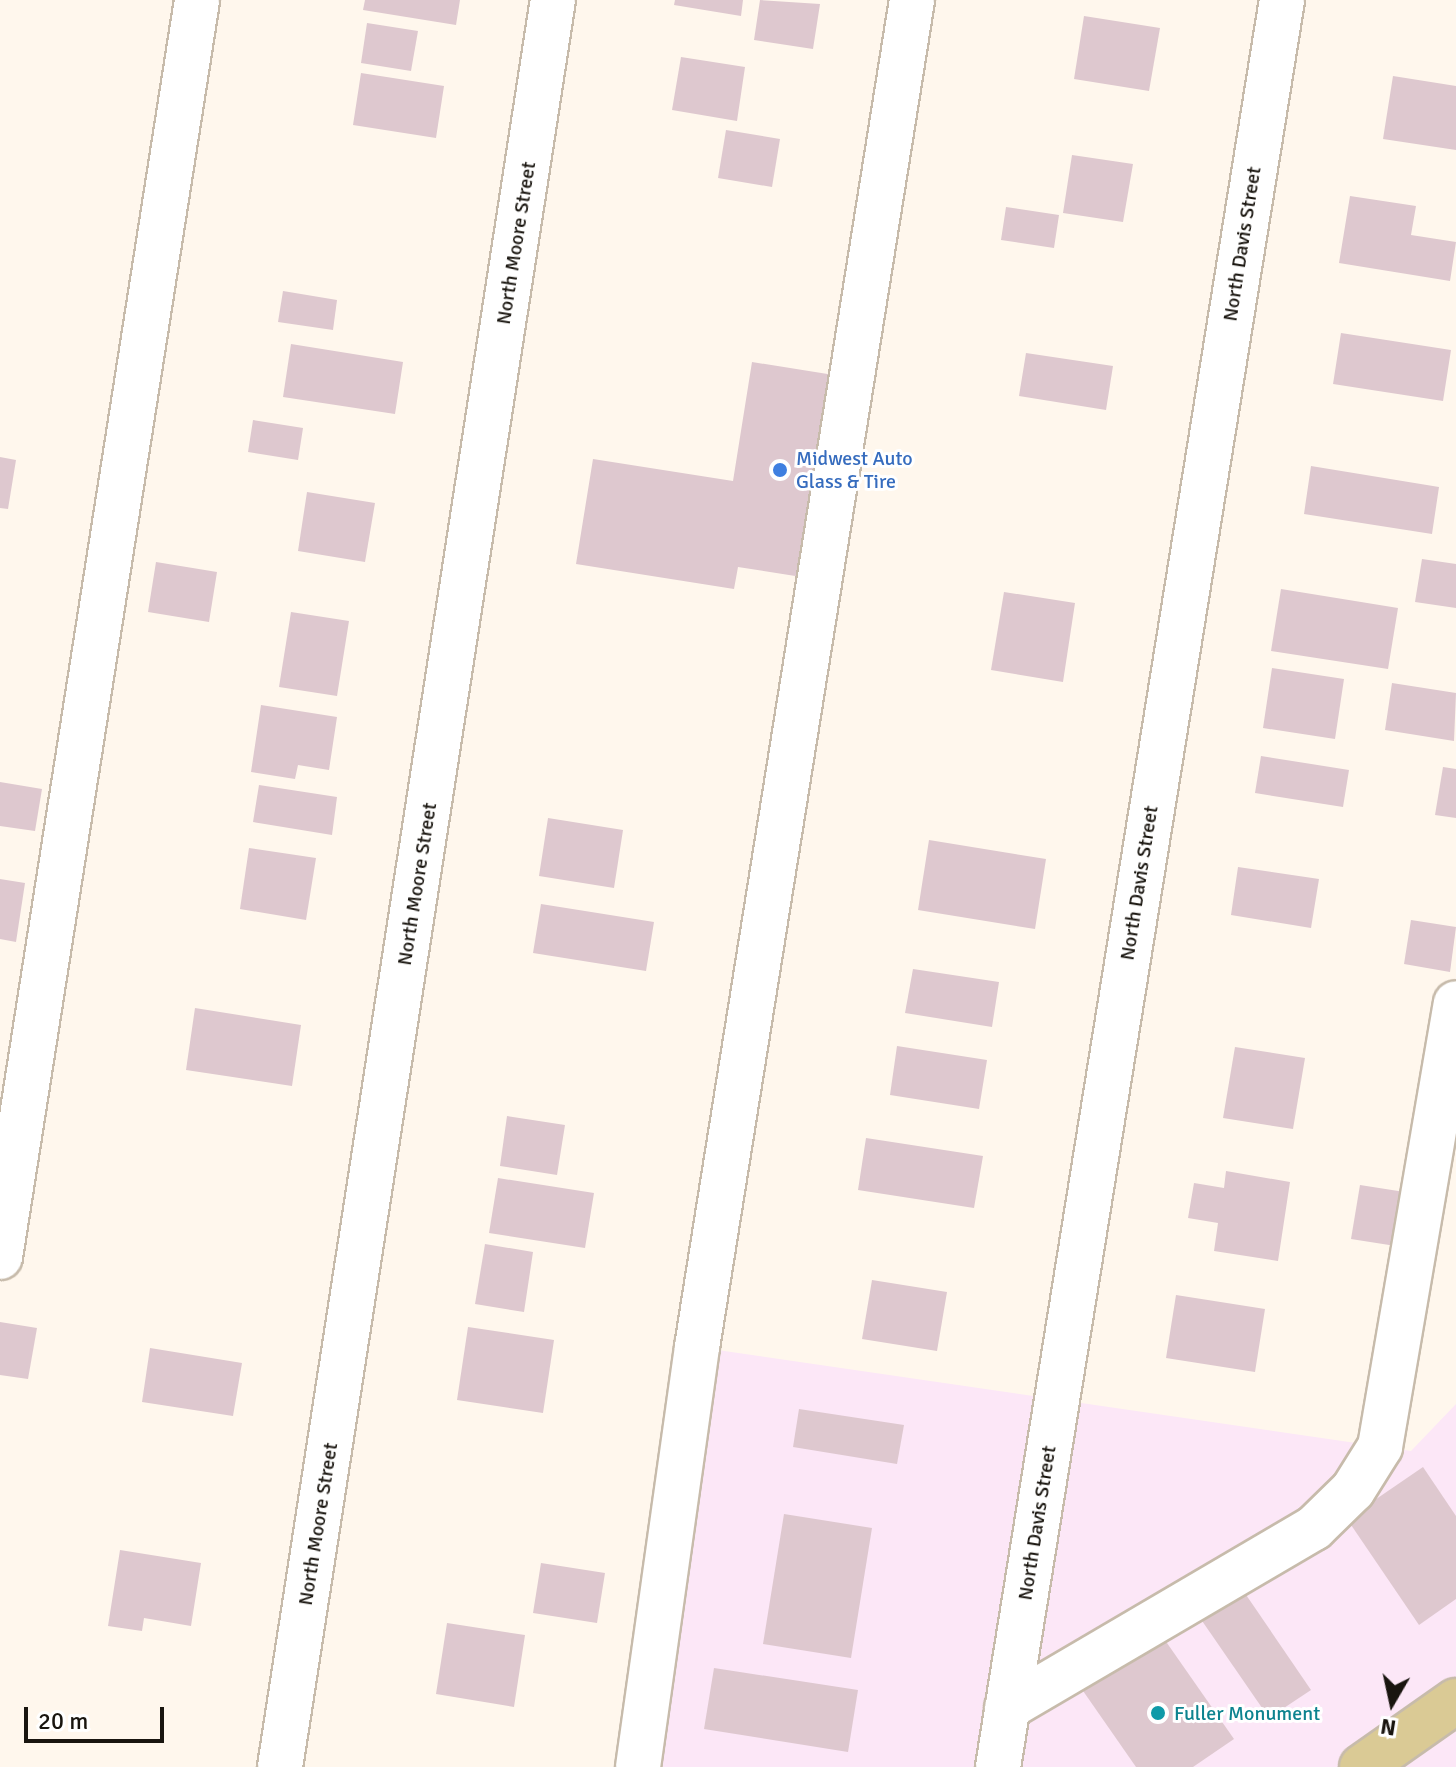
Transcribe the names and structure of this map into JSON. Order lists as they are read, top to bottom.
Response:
{
  "streets": {
    "street": ["North Moore Street", "North Davis Street"]
  },
  "places": ["Midwest Auto Glass & Tire", "Fuller Monument"],
  "scale_bar": "20 m",
  "north": "bottom"
}
